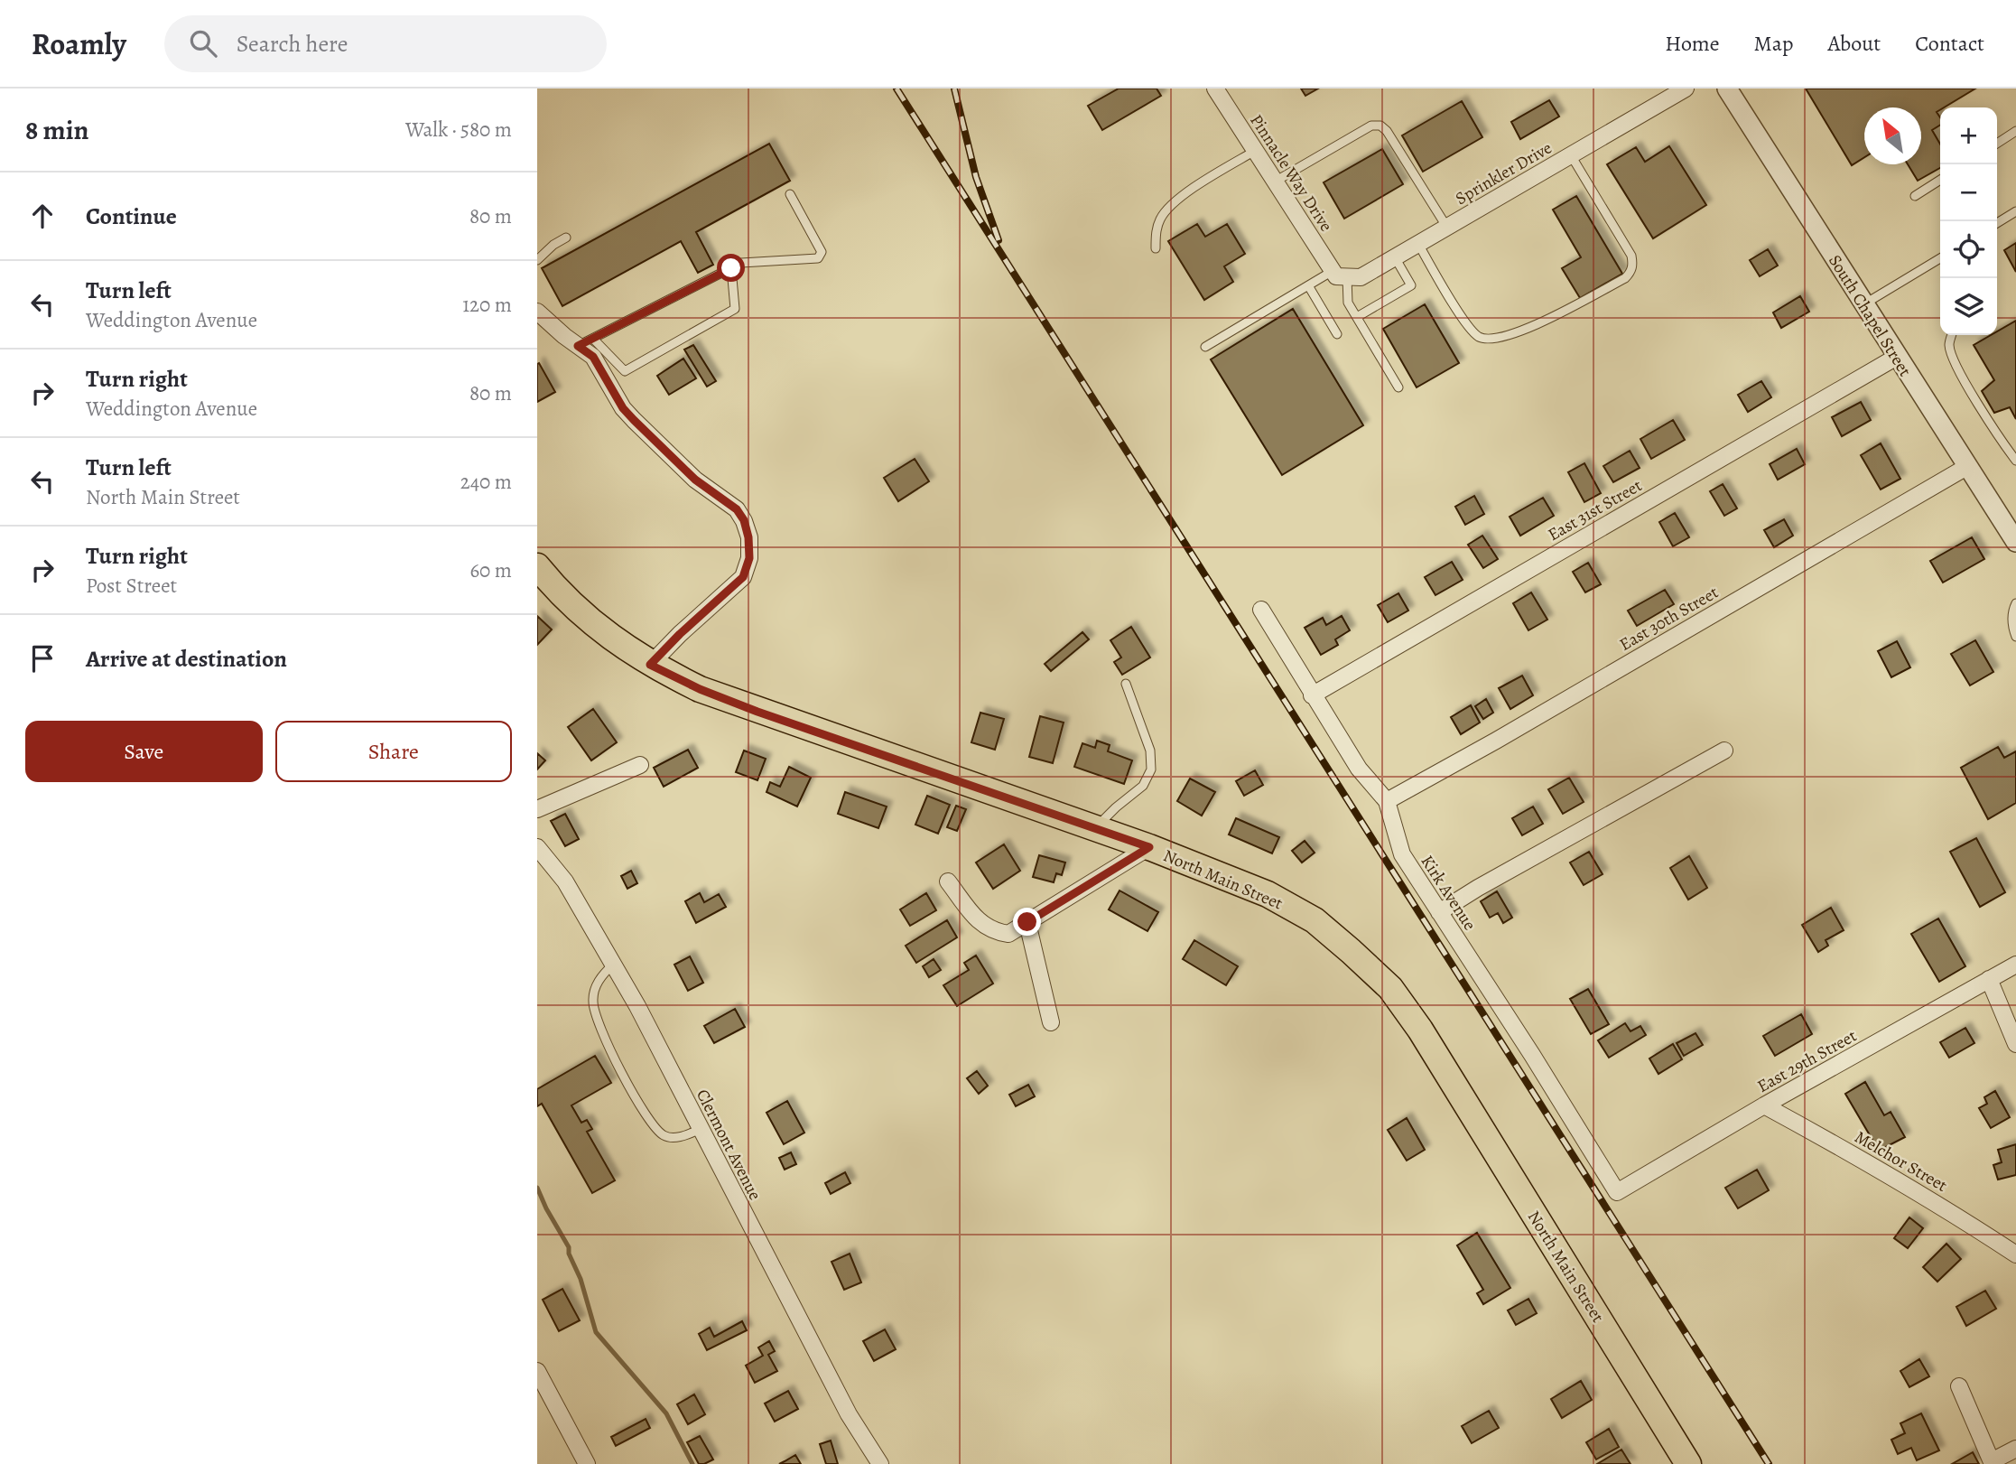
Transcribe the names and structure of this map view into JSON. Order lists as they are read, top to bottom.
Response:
{
  "streets": {
    "main road": ["North Main Street"],
    "street": [
      "Pinnacle Way Drive",
      "Sprinkler Drive",
      "South Chapel Street",
      "East 31st Street",
      "East 30th Street",
      "Kirk Avenue",
      "East 29th Street",
      "Clermont Avenue",
      "Melchor Street"
    ]
  },
  "crossings": [
    ["Pinnacle Way Drive", "Sprinkler Drive"],
    ["South Chapel Street", "East 31st Street"],
    ["South Chapel Street", "East 30th Street"],
    ["East 31st Street", "Kirk Avenue"],
    ["East 30th Street", "Kirk Avenue"],
    ["Kirk Avenue", "East 29th Street"],
    ["East 29th Street", "Melchor Street"]
  ],
  "north": "top left",
  "page": {
    "header": "Roamly",
    "search": "Search here",
    "nav": [
      "Home",
      "Map",
      "About",
      "Contact"
    ],
    "heading": ["8 min", "Walk · 580 m"],
    "map_buttons": ["+", "−"],
    "list": [
      ["Continue", "80 m"],
      ["Turn left", "Weddington Avenue", "120 m"],
      ["Turn right", "Weddington Avenue", "80 m"],
      ["Turn left", "North Main Street", "240 m"],
      ["Turn right", "Post Street", "60 m"],
      "Arrive at destination"
    ],
    "buttons": ["Save", "Share"]
  }
}
